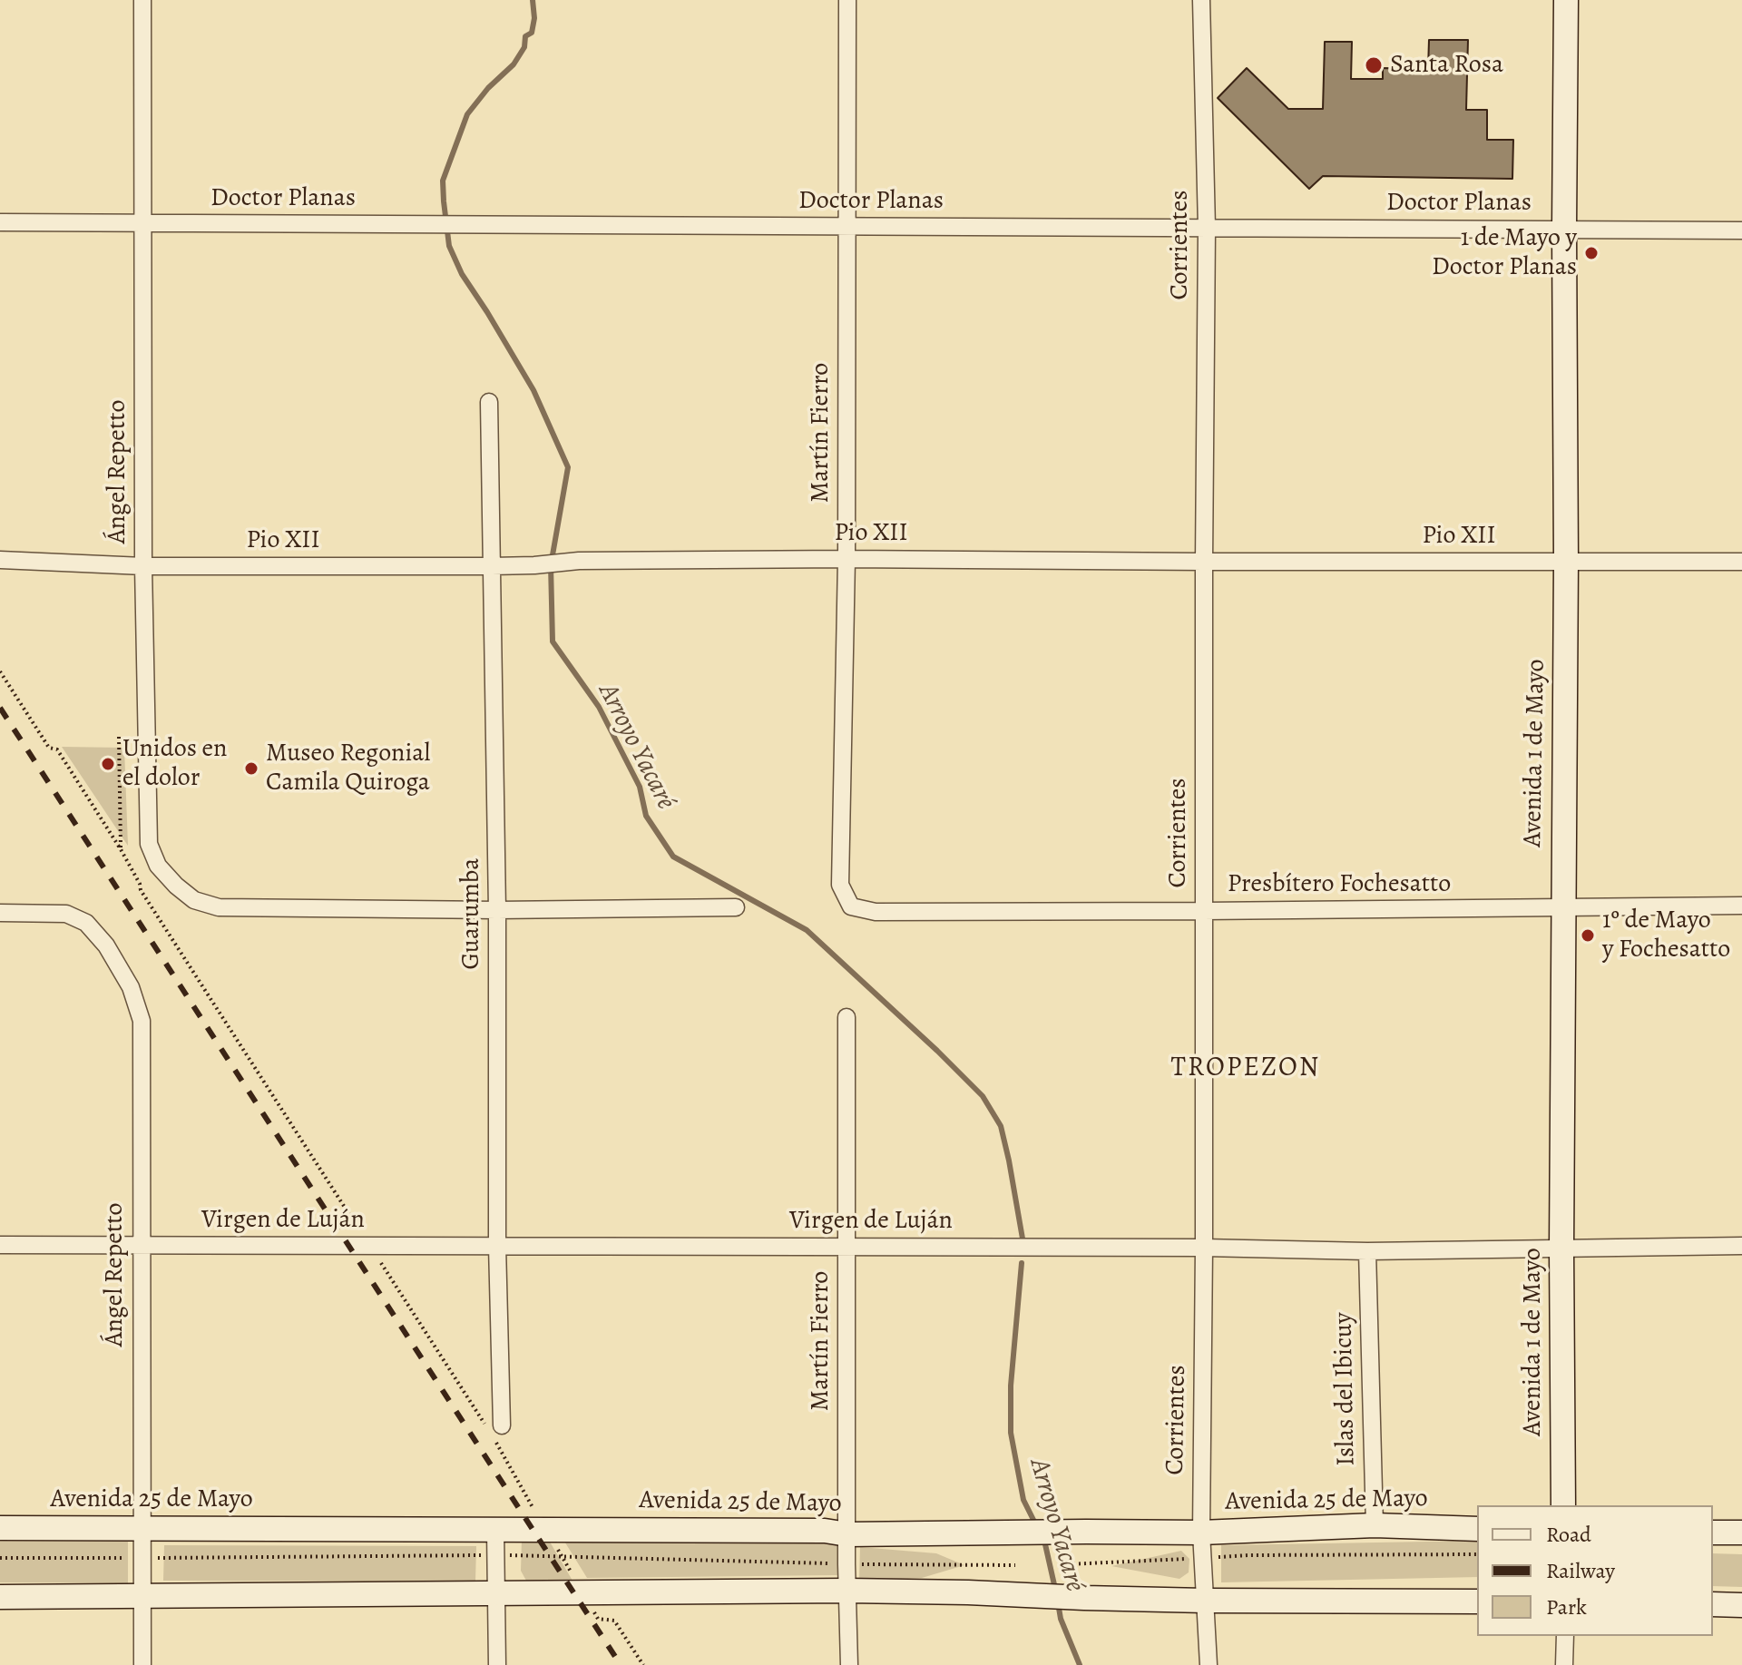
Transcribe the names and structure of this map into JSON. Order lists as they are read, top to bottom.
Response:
{
  "streets": {
    "main road": ["Avenida 1 de Mayo", "Avenida 25 de Mayo"],
    "street": [
      "Doctor Planas",
      "Corrientes",
      "Martín Fierro",
      "Ángel Repetto",
      "Pio XII",
      "Presbítero Fochesatto",
      "Guarumba",
      "Virgen de Luján",
      "Islas del Ibicuy"
    ]
  },
  "crossings": [
    ["Doctor Planas", "Corrientes"],
    ["Doctor Planas", "Martín Fierro"],
    ["Doctor Planas", "Ángel Repetto"],
    ["Doctor Planas", "Avenida 1 de Mayo"],
    ["Corrientes", "Pio XII"],
    ["Corrientes", "Presbítero Fochesatto"],
    ["Corrientes", "Virgen de Luján"],
    ["Corrientes", "Avenida 25 de Mayo"],
    ["Martín Fierro", "Pio XII"],
    ["Martín Fierro", "Presbítero Fochesatto"],
    ["Martín Fierro", "Virgen de Luján"],
    ["Martín Fierro", "Avenida 25 de Mayo"],
    ["Ángel Repetto", "Pio XII"],
    ["Ángel Repetto", "Guarumba"],
    ["Ángel Repetto", "Virgen de Luján"],
    ["Ángel Repetto", "Avenida 25 de Mayo"],
    ["Pio XII", "Avenida 1 de Mayo"],
    ["Pio XII", "Guarumba"],
    ["Avenida 1 de Mayo", "Presbítero Fochesatto"],
    ["Avenida 1 de Mayo", "Virgen de Luján"],
    ["Guarumba", "Virgen de Luján"],
    ["Virgen de Luján", "Islas del Ibicuy"],
    ["Islas del Ibicuy", "Avenida 25 de Mayo"]
  ],
  "districts": ["TROPEZON"],
  "water": ["Arroyo Yacaré"],
  "places": [
    "Santa Rosa",
    "1 de Mayo y Doctor Planas",
    "Unidos en el dolor",
    "Museo Regonial Camila Quiroga",
    "1º de Mayo y Fochesatto"
  ],
  "legend": ["Road", "Railway", "Park"]
}
